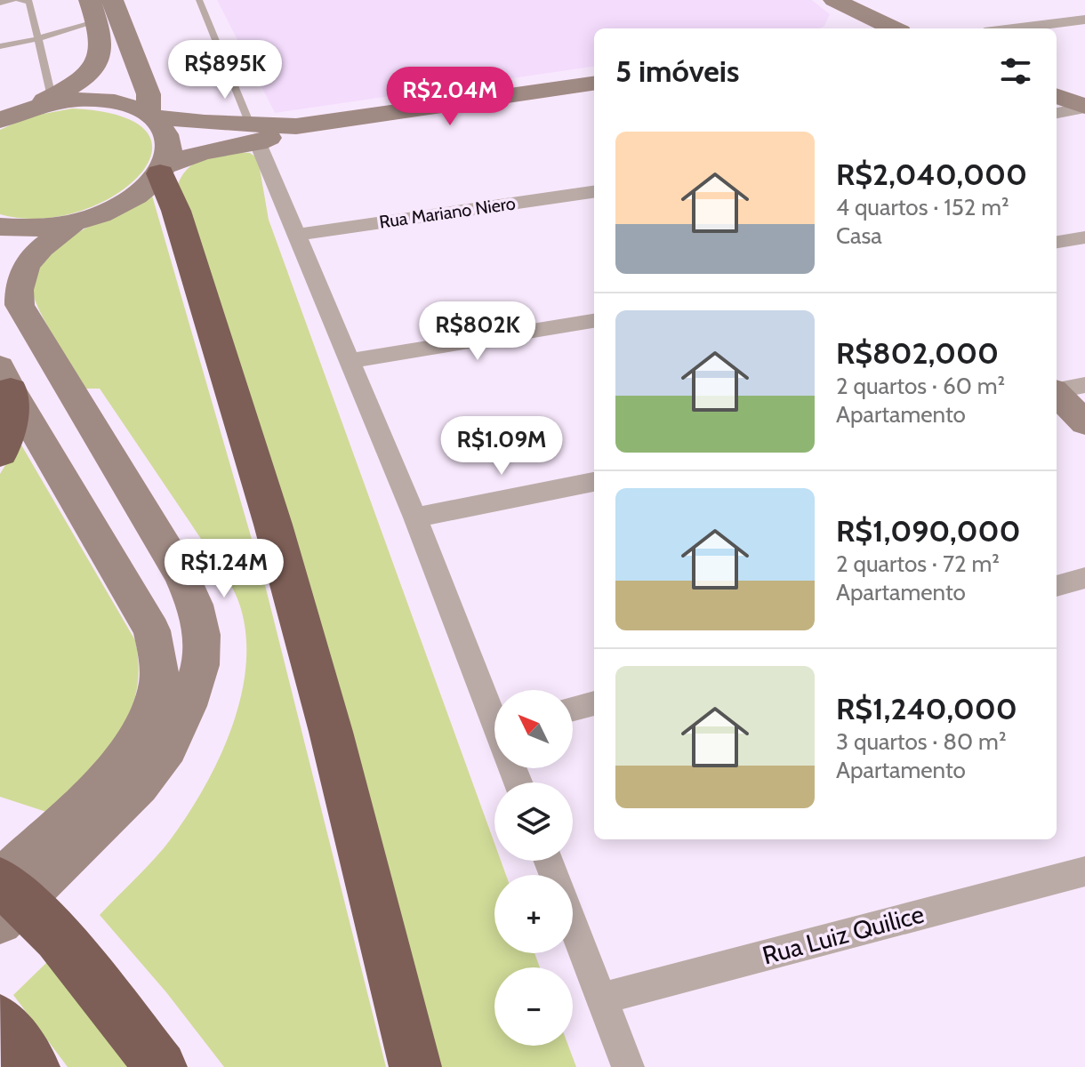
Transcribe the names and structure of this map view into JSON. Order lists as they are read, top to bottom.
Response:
{
  "streets": {
    "street": ["Rua Mariano Niero", "Rua Luiz Quilice"]
  },
  "north": "top left",
  "page": {
    "heading": "5 imóveis",
    "price": [
      "R$895K",
      "R$2.04M",
      "R$802K",
      "R$1.09M",
      "R$1.24M"
    ],
    "list": [
      {
        "name": "R$2,040,000",
        "note": "4 quartos · 152 m² · Casa"
      },
      {
        "name": "R$802,000",
        "note": "2 quartos · 60 m² · Apartamento"
      },
      {
        "name": "R$1,090,000",
        "note": "2 quartos · 72 m² · Apartamento"
      },
      {
        "name": "R$1,240,000",
        "note": "3 quartos · 80 m² · Apartamento"
      }
    ],
    "map_buttons": ["+", "−"]
  }
}
